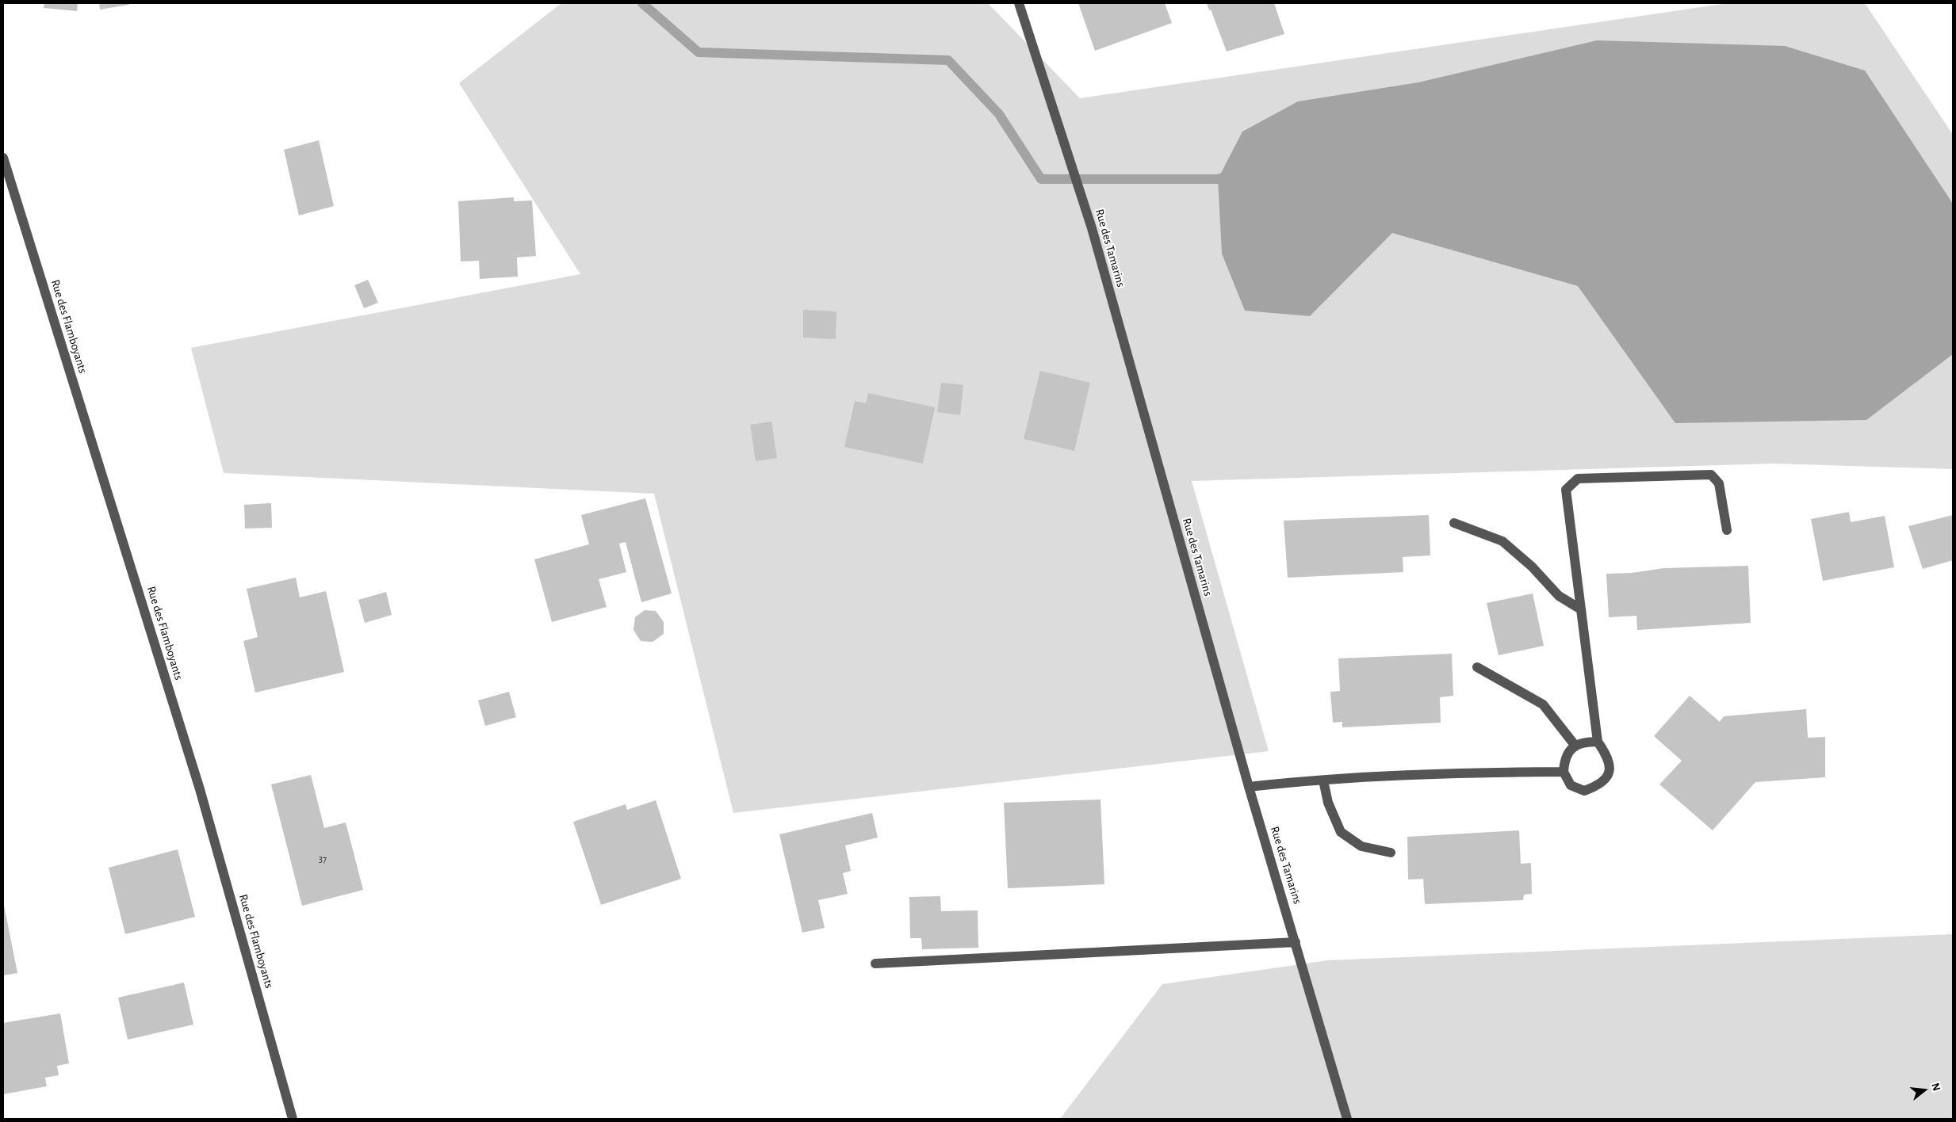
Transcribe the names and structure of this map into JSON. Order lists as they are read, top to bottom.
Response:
{
  "streets": {
    "street": ["Rue des Tamarins", "Rue des Flamboyants"]
  },
  "house_numbers": ["37"],
  "north": "right"
}
